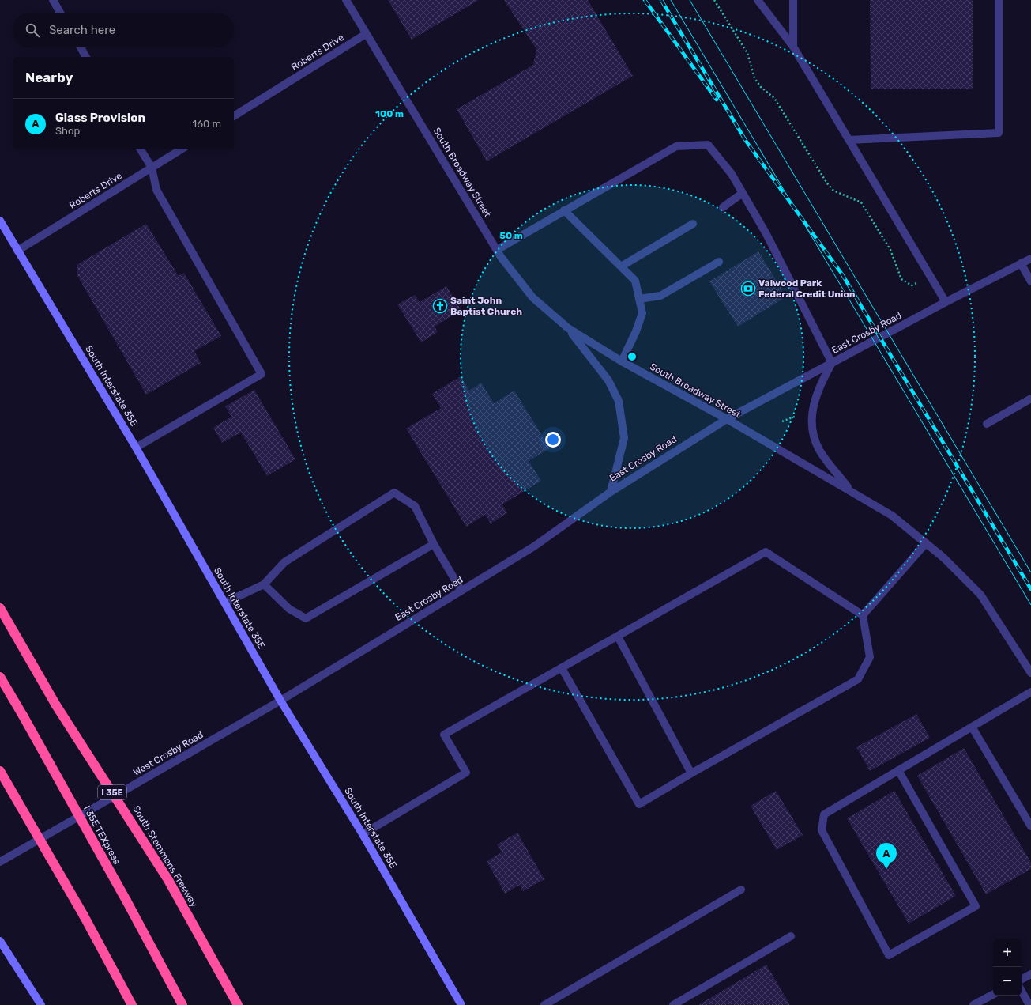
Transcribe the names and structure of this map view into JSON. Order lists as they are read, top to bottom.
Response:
{
  "streets": {
    "highway": ["I 35E", "I 35E TEXpress", "South Stemmons Freeway"],
    "main road": ["South Interstate 35E"],
    "street": [
      "Roberts Drive",
      "South Broadway Street",
      "East Crosby Road",
      "West Crosby Road"
    ]
  },
  "crossings": [
    ["Roberts Drive", "South Broadway Street"],
    ["Roberts Drive", "South Interstate 35E"],
    ["South Broadway Street", "East Crosby Road"],
    ["East Crosby Road", "South Interstate 35E"],
    ["East Crosby Road", "West Crosby Road"],
    ["South Interstate 35E", "West Crosby Road"]
  ],
  "places": {
    "bank": ["Valwood Park Federal Credit Union"],
    "church": ["Saint John Baptist Church"]
  },
  "page": {
    "search": "Search here",
    "heading": "Nearby",
    "list": [
      {
        "mark": "A",
        "name": "Glass Provision",
        "note": "Shop",
        "value": "160 m"
      }
    ],
    "pins": "A",
    "map_buttons": ["+", "−"]
  },
  "rings": ["100 m", "50 m"]
}
